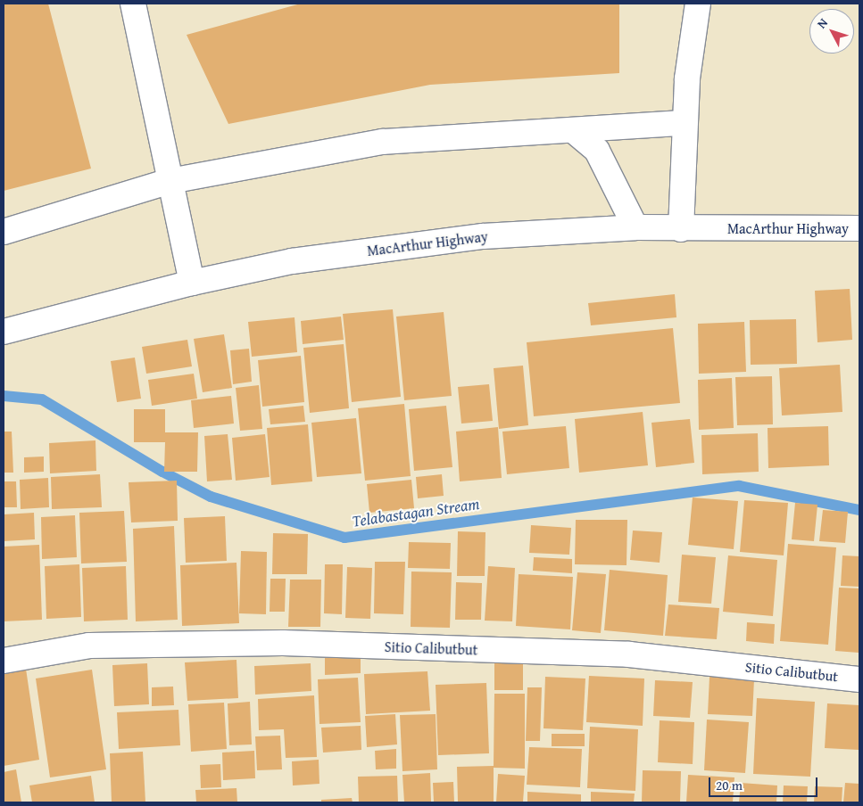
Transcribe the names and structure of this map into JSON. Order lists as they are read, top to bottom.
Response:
{
  "streets": {
    "main road": ["MacArthur Highway", "Sitio Calibutbut"]
  },
  "water": ["Telabastagan Stream"],
  "scale_bar": "20 m",
  "north": "top left"
}
